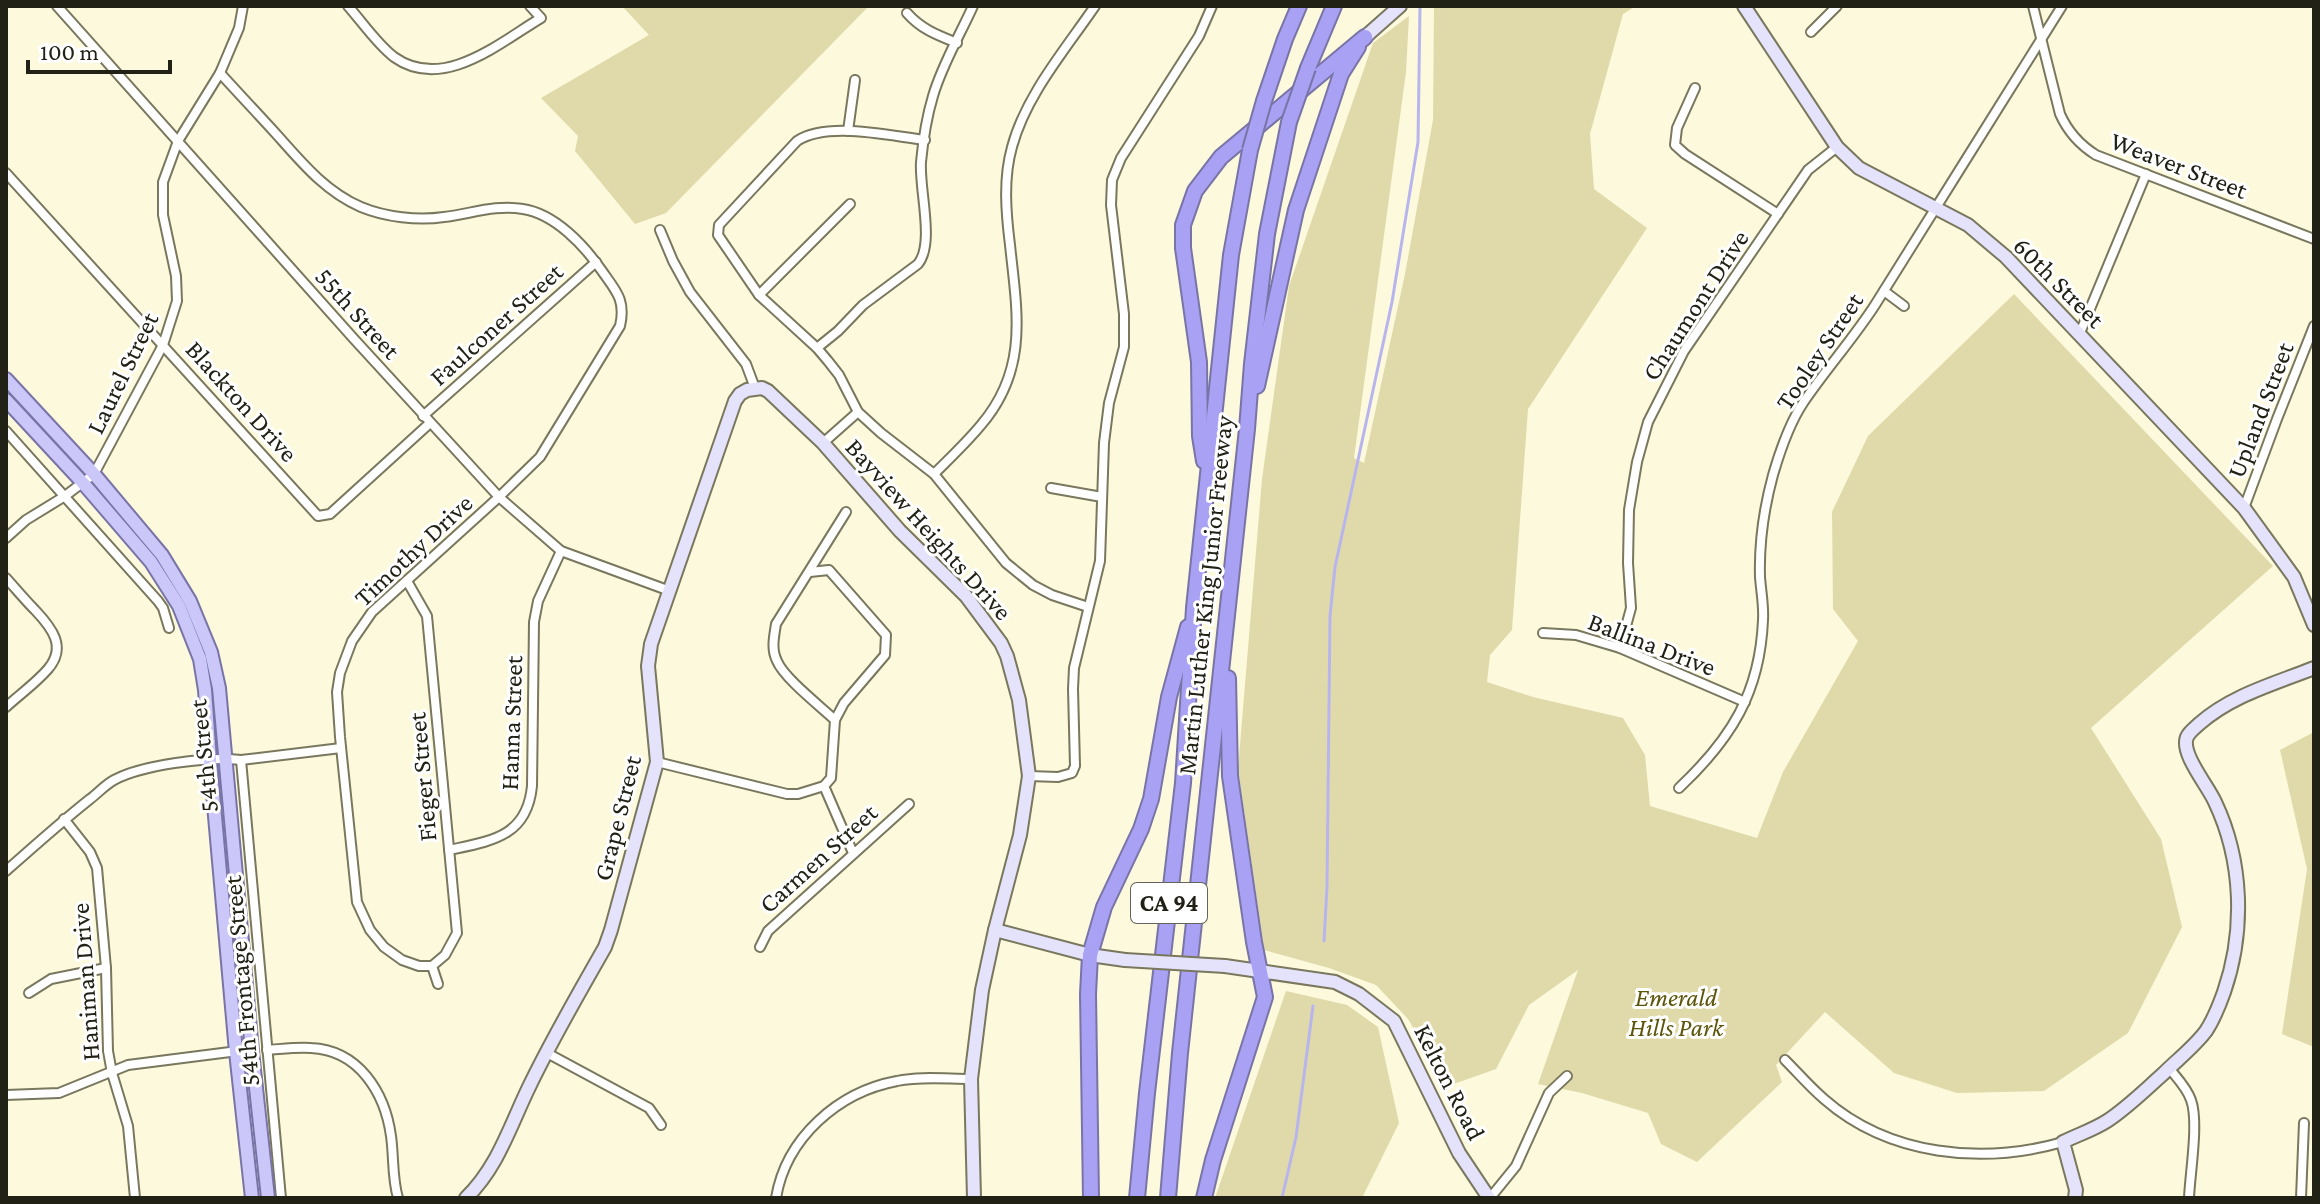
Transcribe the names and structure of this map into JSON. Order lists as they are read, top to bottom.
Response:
{
  "streets": {
    "highway": ["Martin Luther King Junior Freeway", "CA 94"],
    "main road": ["54th Street"],
    "street": [
      "Weaver Street",
      "60th Street",
      "Chaumont Drive",
      "55th Street",
      "Faulconer Street",
      "Tooley Street",
      "Laurel Street",
      "Blackton Drive",
      "Upland Street",
      "Bayview Heights Drive",
      "Timothy Drive",
      "Ballina Drive",
      "Hanna Street",
      "Fieger Street",
      "Grape Street",
      "Carmen Street",
      "54th Frontage Street",
      "Haniman Drive",
      "Kelton Road"
    ]
  },
  "crossings": [
    ["Weaver Street", "Tooley Street"],
    ["60th Street", "Chaumont Drive"],
    ["60th Street", "Tooley Street"],
    ["60th Street", "Upland Street"],
    ["Chaumont Drive", "Ballina Drive"],
    ["55th Street", "Faulconer Street"],
    ["55th Street", "Laurel Street"],
    ["55th Street", "Timothy Drive"],
    ["55th Street", "Hanna Street"],
    ["55th Street", "Grape Street"],
    ["Faulconer Street", "Blackton Drive"],
    ["Faulconer Street", "Timothy Drive"],
    ["Tooley Street", "Ballina Drive"],
    ["Laurel Street", "Blackton Drive"],
    ["Laurel Street", "Timothy Drive"],
    ["Laurel Street", "54th Street"],
    ["Bayview Heights Drive", "Grape Street"],
    ["Bayview Heights Drive", "Kelton Road"],
    ["Timothy Drive", "Fieger Street"],
    ["Hanna Street", "Fieger Street"]
  ],
  "parks": ["Emerald Hills Park"],
  "scale_bar": "100 m"
}
